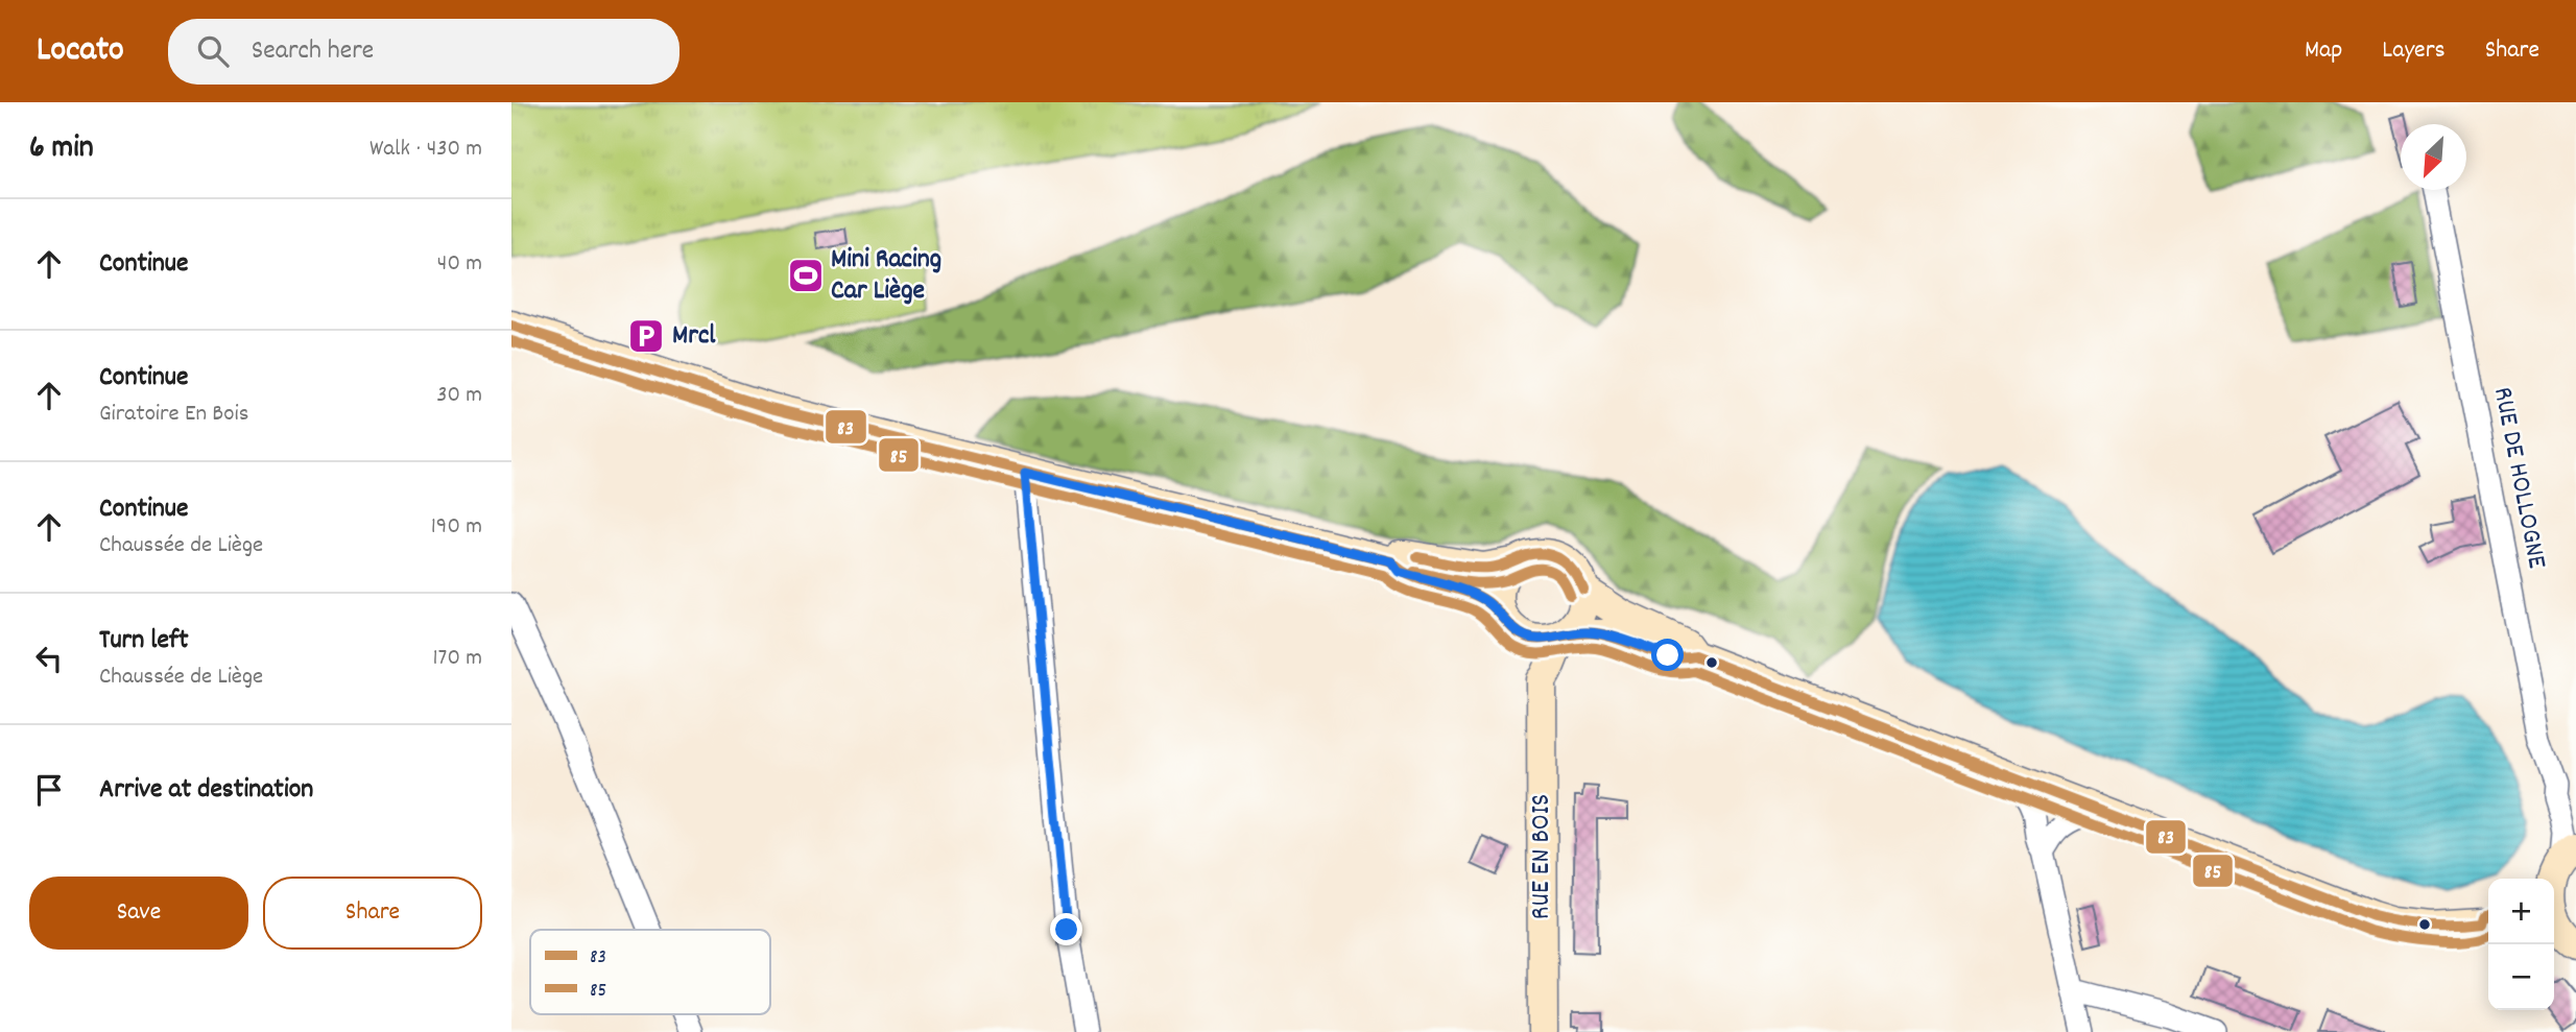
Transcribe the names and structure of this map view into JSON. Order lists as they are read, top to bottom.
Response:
{
  "streets": {
    "main road": ["RUE EN BOIS"],
    "street": ["RUE DE HOLLOGNE"]
  },
  "places": {
    "sports": ["Mini Racing Car Liège"],
    "parking": ["Mrcl"]
  },
  "lines": ["transit line 83", "transit line 85"],
  "legend": ["83", "85"],
  "north": "bottom left",
  "page": {
    "header": "Locato",
    "search": "Search here",
    "nav": ["Map", "Layers", "Share"],
    "heading": ["6 min", "Walk · 430 m"],
    "list": [
      ["Continue", "40 m"],
      ["Continue", "Giratoire En Bois", "30 m"],
      ["Continue", "Chaussée de Liège", "190 m"],
      ["Turn left", "Chaussée de Liège", "170 m"],
      "Arrive at destination"
    ],
    "buttons": ["Save", "Share"],
    "map_buttons": ["+", "−"]
  }
}
